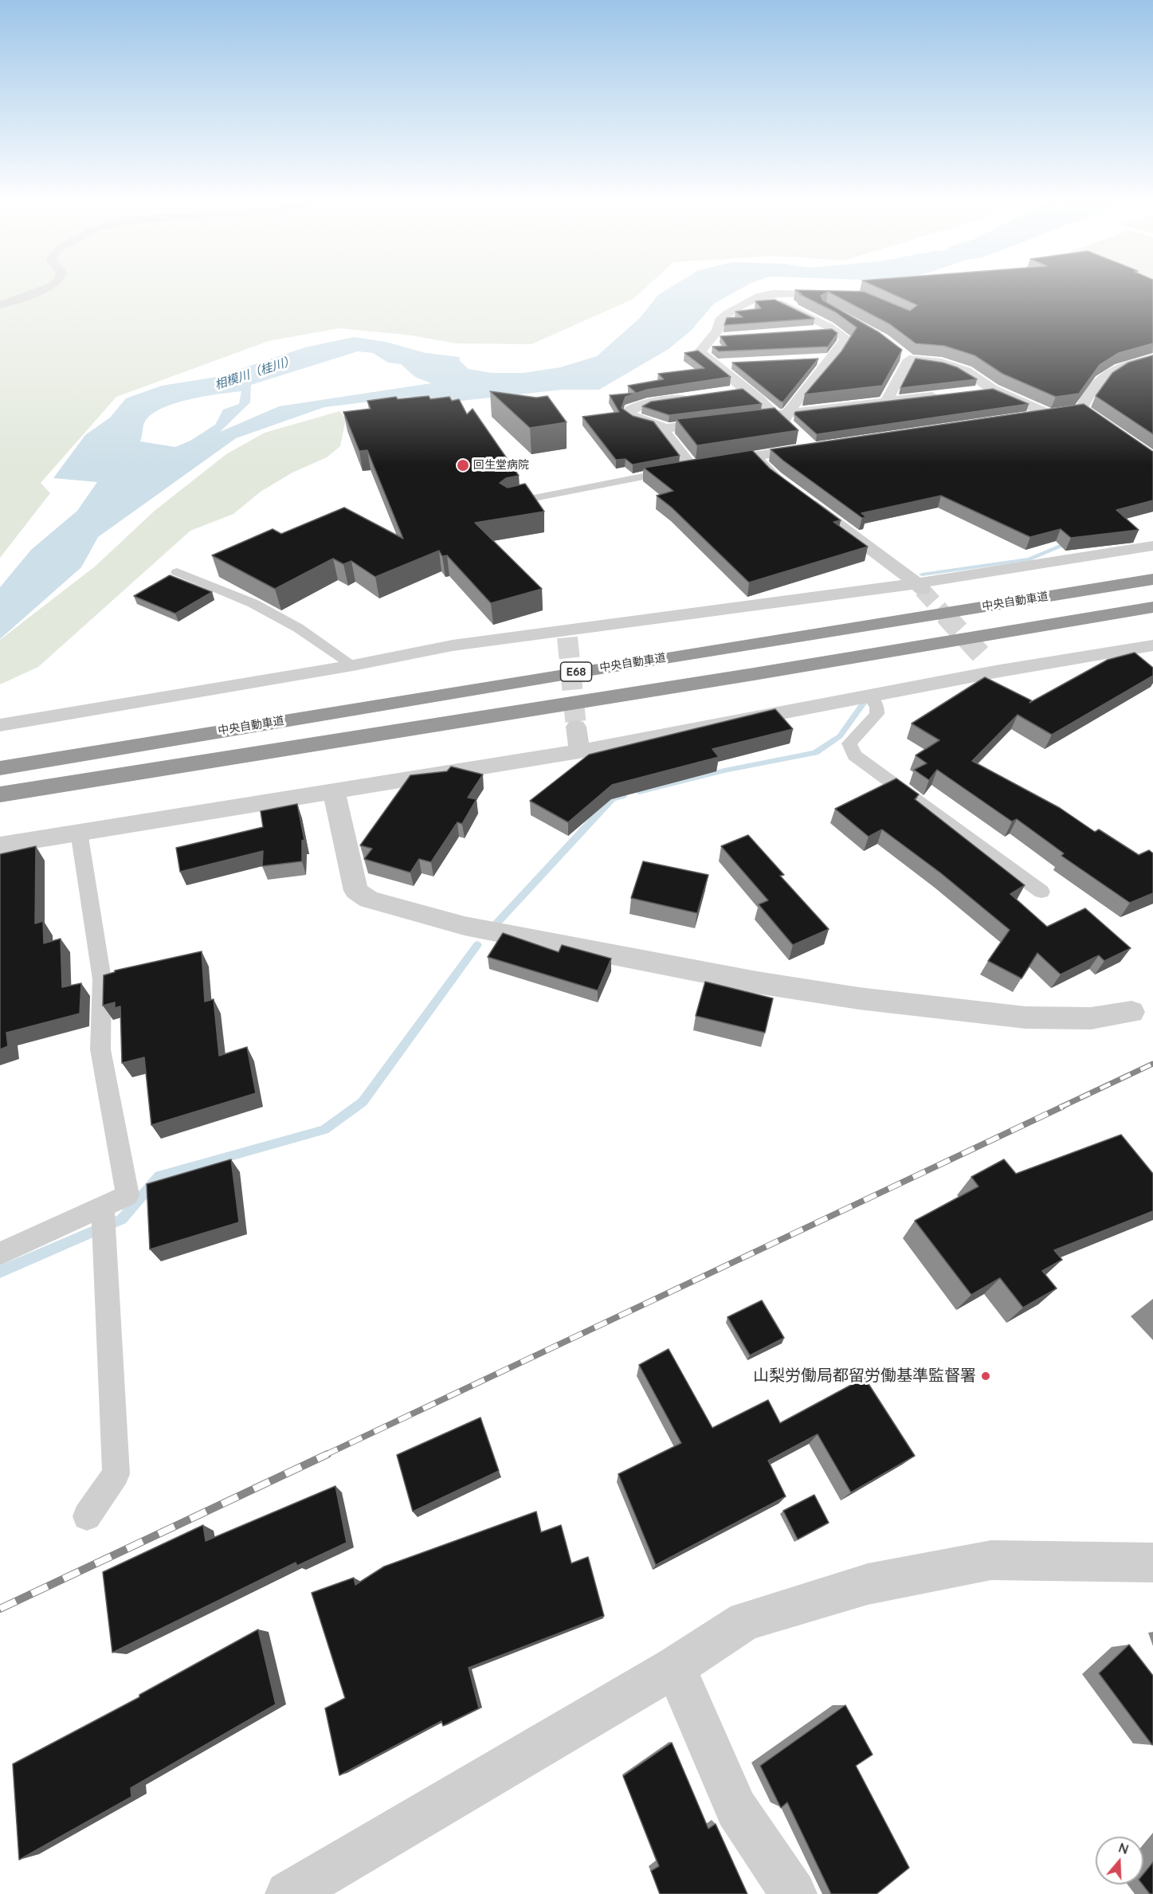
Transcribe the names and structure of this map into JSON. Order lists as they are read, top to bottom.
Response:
{
  "streets": {
    "highway": ["中央自動車道", "E68"]
  },
  "water": ["相模川（桂川）"],
  "places": ["回生堂病院", "山梨労働局都留労働基準監督署"],
  "north": "top"
}
